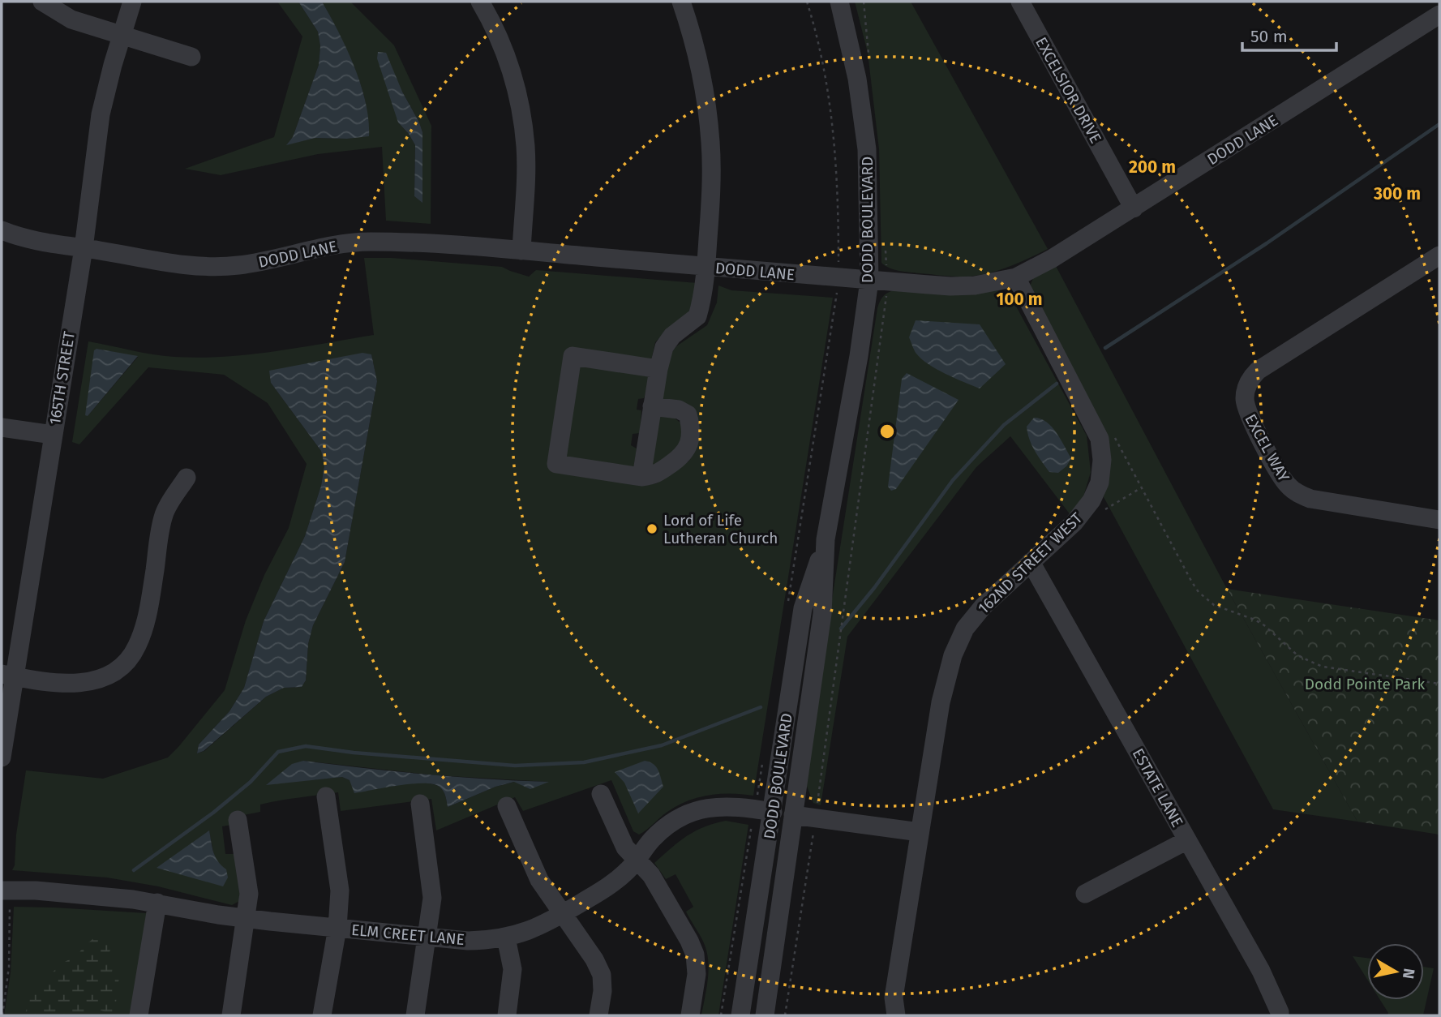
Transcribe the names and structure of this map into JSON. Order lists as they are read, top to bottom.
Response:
{
  "streets": {
    "street": [
      "EXCELSIOR DRIVE",
      "DODD LANE",
      "DODD BOULEVARD",
      "165TH STREET",
      "EXCEL WAY",
      "162ND STREET WEST",
      "ESTATE LANE",
      "ELM CREET LANE"
    ]
  },
  "crossings": [
    ["EXCELSIOR DRIVE", "DODD LANE"],
    ["DODD LANE", "DODD BOULEVARD"],
    ["DODD LANE", "165TH STREET"],
    ["DODD LANE", "162ND STREET WEST"],
    ["DODD BOULEVARD", "ELM CREET LANE"],
    ["162ND STREET WEST", "ESTATE LANE"]
  ],
  "parks": ["Dodd Pointe Park"],
  "places": ["Lord of Life Lutheran Church"],
  "scale_bar": "50 m",
  "north": "right",
  "rings": ["200 m", "300 m", "100 m"]
}
